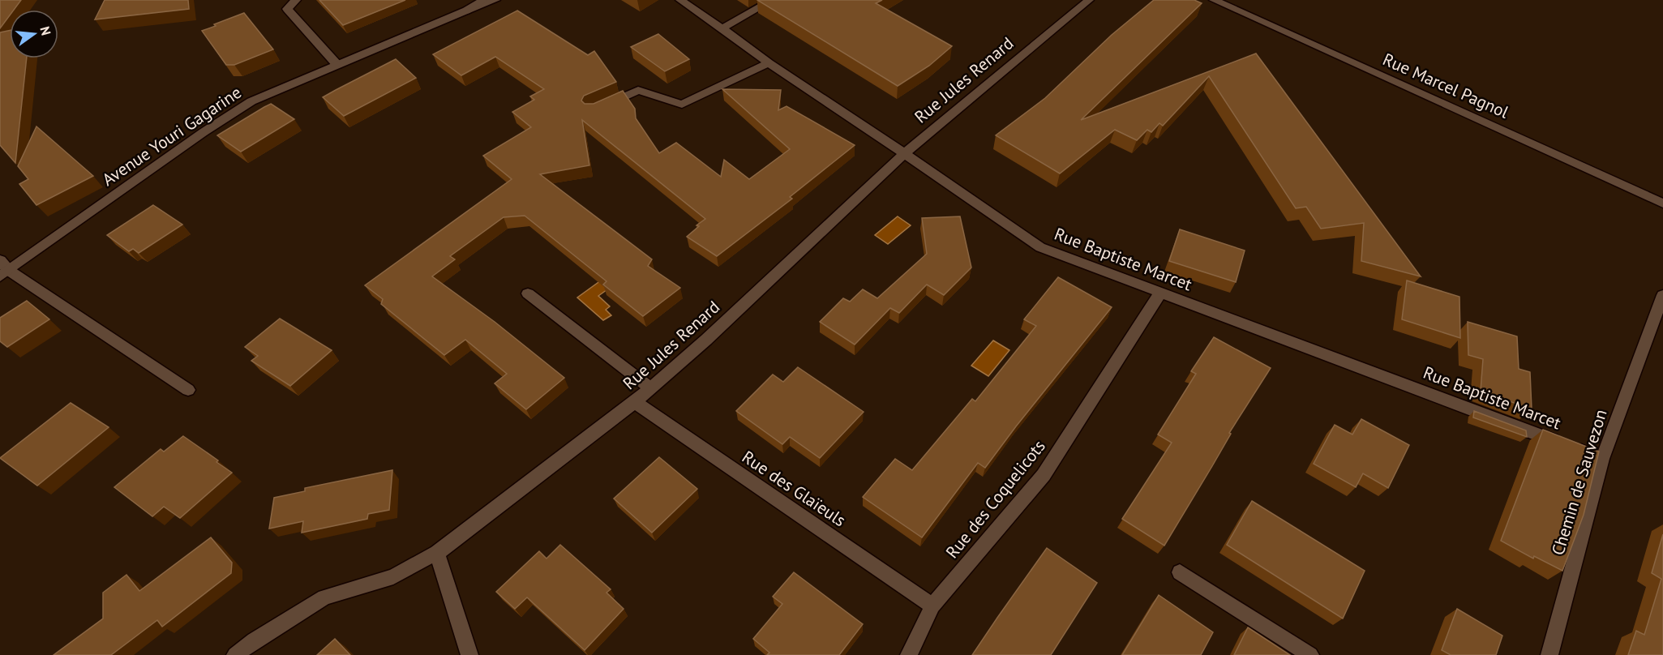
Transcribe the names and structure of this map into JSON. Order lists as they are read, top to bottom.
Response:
{
  "streets": {
    "street": [
      "Rue Jules Renard",
      "Rue Marcel Pagnol",
      "Avenue Youri Gagarine",
      "Rue Baptiste Marcet",
      "Chemin de Sauvezon",
      "Rue des Glaïeuls",
      "Rue des Coquelicots"
    ]
  },
  "crossings": [
    ["Rue Jules Renard", "Rue Baptiste Marcet"],
    ["Rue Jules Renard", "Rue des Glaïeuls"],
    ["Rue Baptiste Marcet", "Chemin de Sauvezon"],
    ["Rue Baptiste Marcet", "Rue des Coquelicots"],
    ["Rue des Glaïeuls", "Rue des Coquelicots"]
  ],
  "north": "right"
}
